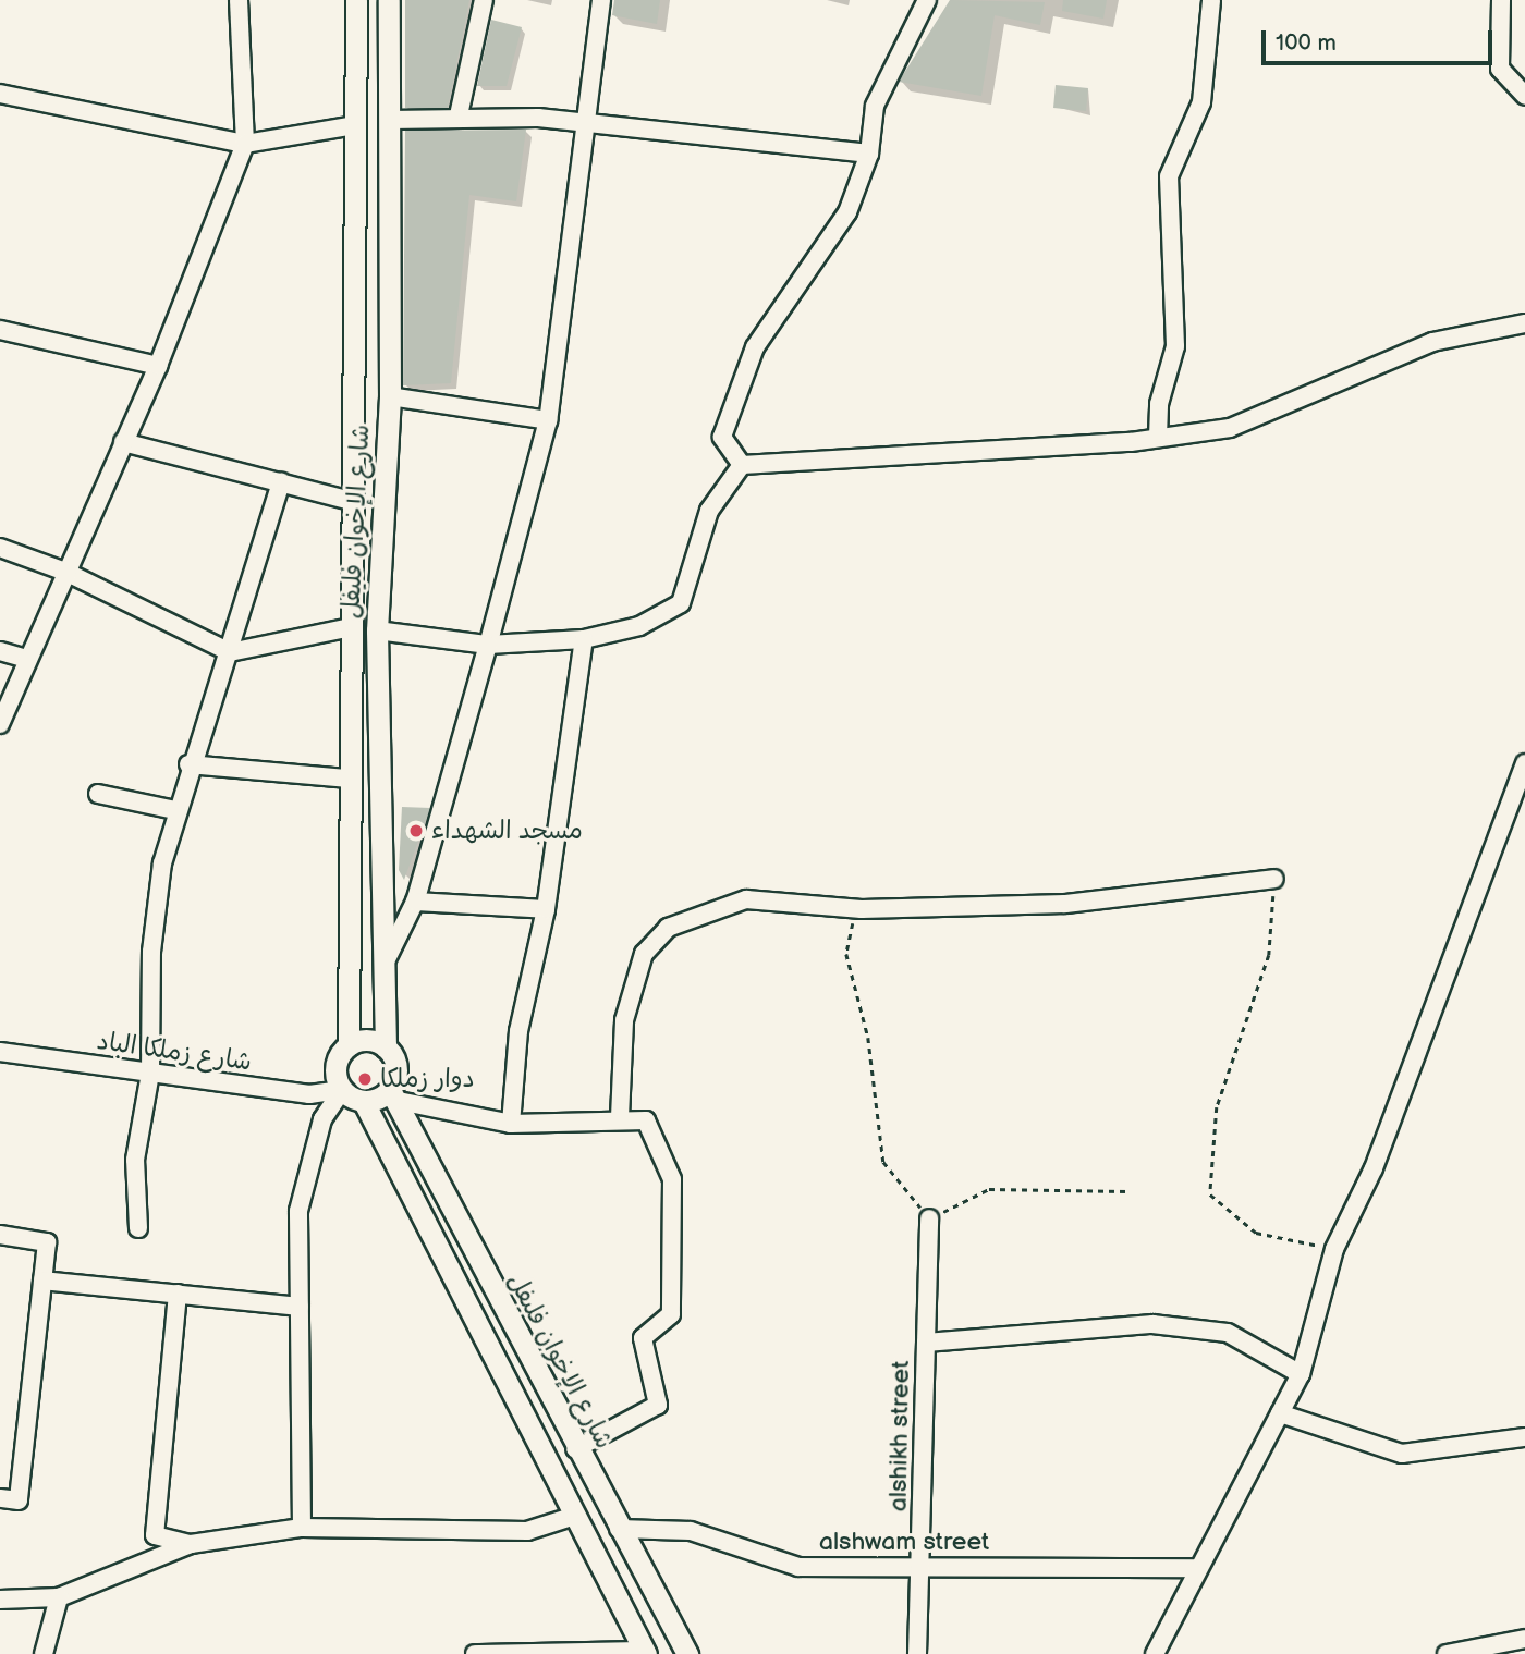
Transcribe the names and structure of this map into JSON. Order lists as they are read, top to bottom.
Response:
{
  "streets": {
    "main road": ["شارع الإخوان فليفل"],
    "street": ["شارع زملكا الباد", "alshikh street", "alshwam street"]
  },
  "crossings": [
    ["شارع الإخوان فليفل", "شارع زملكا الباد"],
    ["شارع الإخوان فليفل", "alshwam street"],
    ["alshikh street", "alshwam street"]
  ],
  "places": ["مسجد الشهداء", "دوار زملكا"],
  "scale_bar": "100 m"
}
